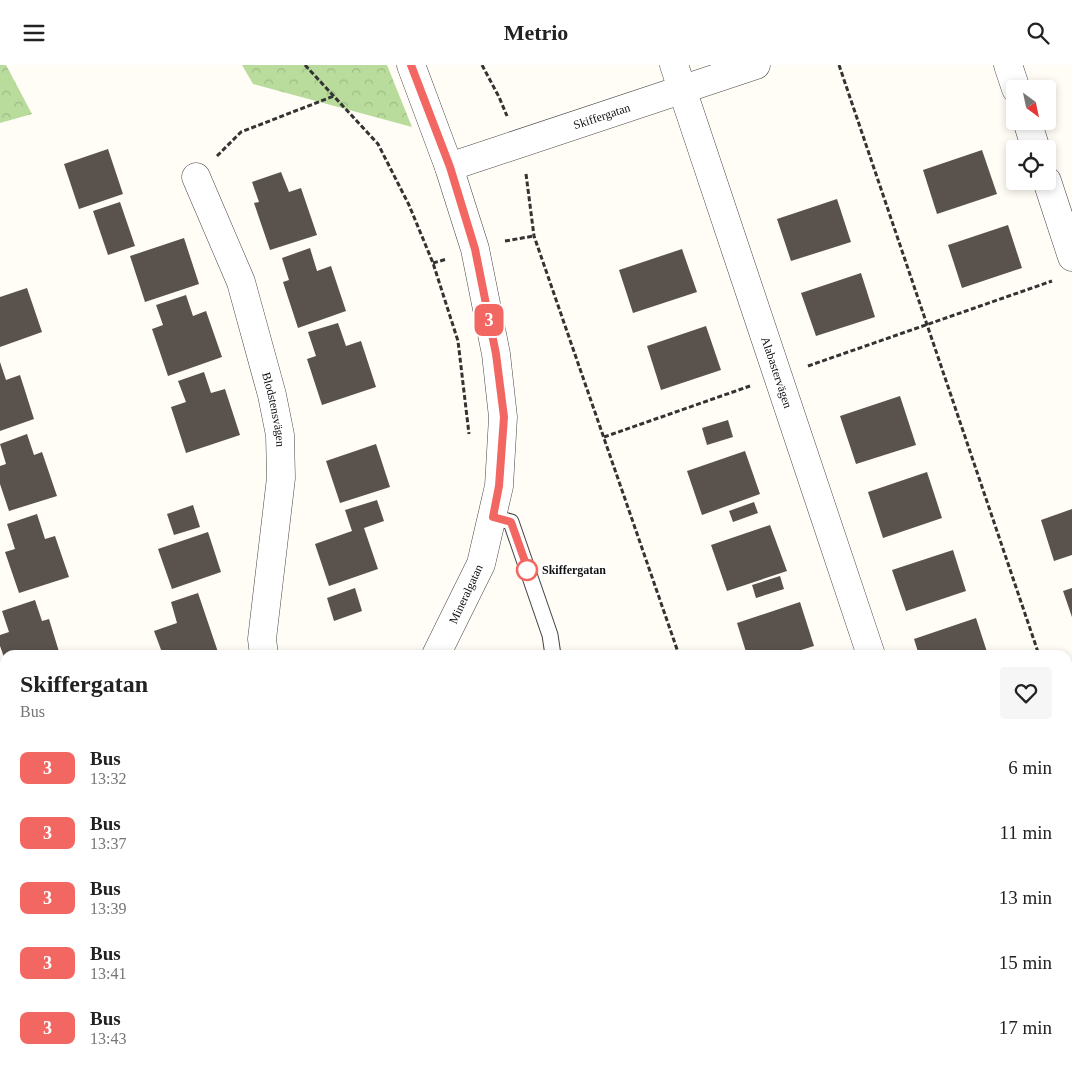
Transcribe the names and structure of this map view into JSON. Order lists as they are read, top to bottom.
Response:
{
  "streets": {
    "street": [
      "Skiffergatan",
      "Alabastervägen",
      "Blodstensvägen",
      "Mineralgatan"
    ]
  },
  "crossings": [
    ["Skiffergatan", "Alabastervägen"],
    ["Skiffergatan", "Mineralgatan"]
  ],
  "places": ["Skiffergatan"],
  "lines": ["bus line 3"],
  "north": "bottom right",
  "page": {
    "header": "Metrio",
    "on_map": "3",
    "heading": ["Skiffergatan", "Bus"],
    "list": [
      {
        "mark": "3",
        "name": "Bus",
        "note": "13:32",
        "value": "6 min"
      },
      {
        "mark": "3",
        "name": "Bus",
        "note": "13:37",
        "value": "11 min"
      },
      {
        "mark": "3",
        "name": "Bus",
        "note": "13:39",
        "value": "13 min"
      },
      {
        "mark": "3",
        "name": "Bus",
        "note": "13:41",
        "value": "15 min"
      },
      {
        "mark": "3",
        "name": "Bus",
        "note": "13:43",
        "value": "17 min"
      }
    ]
  }
}
